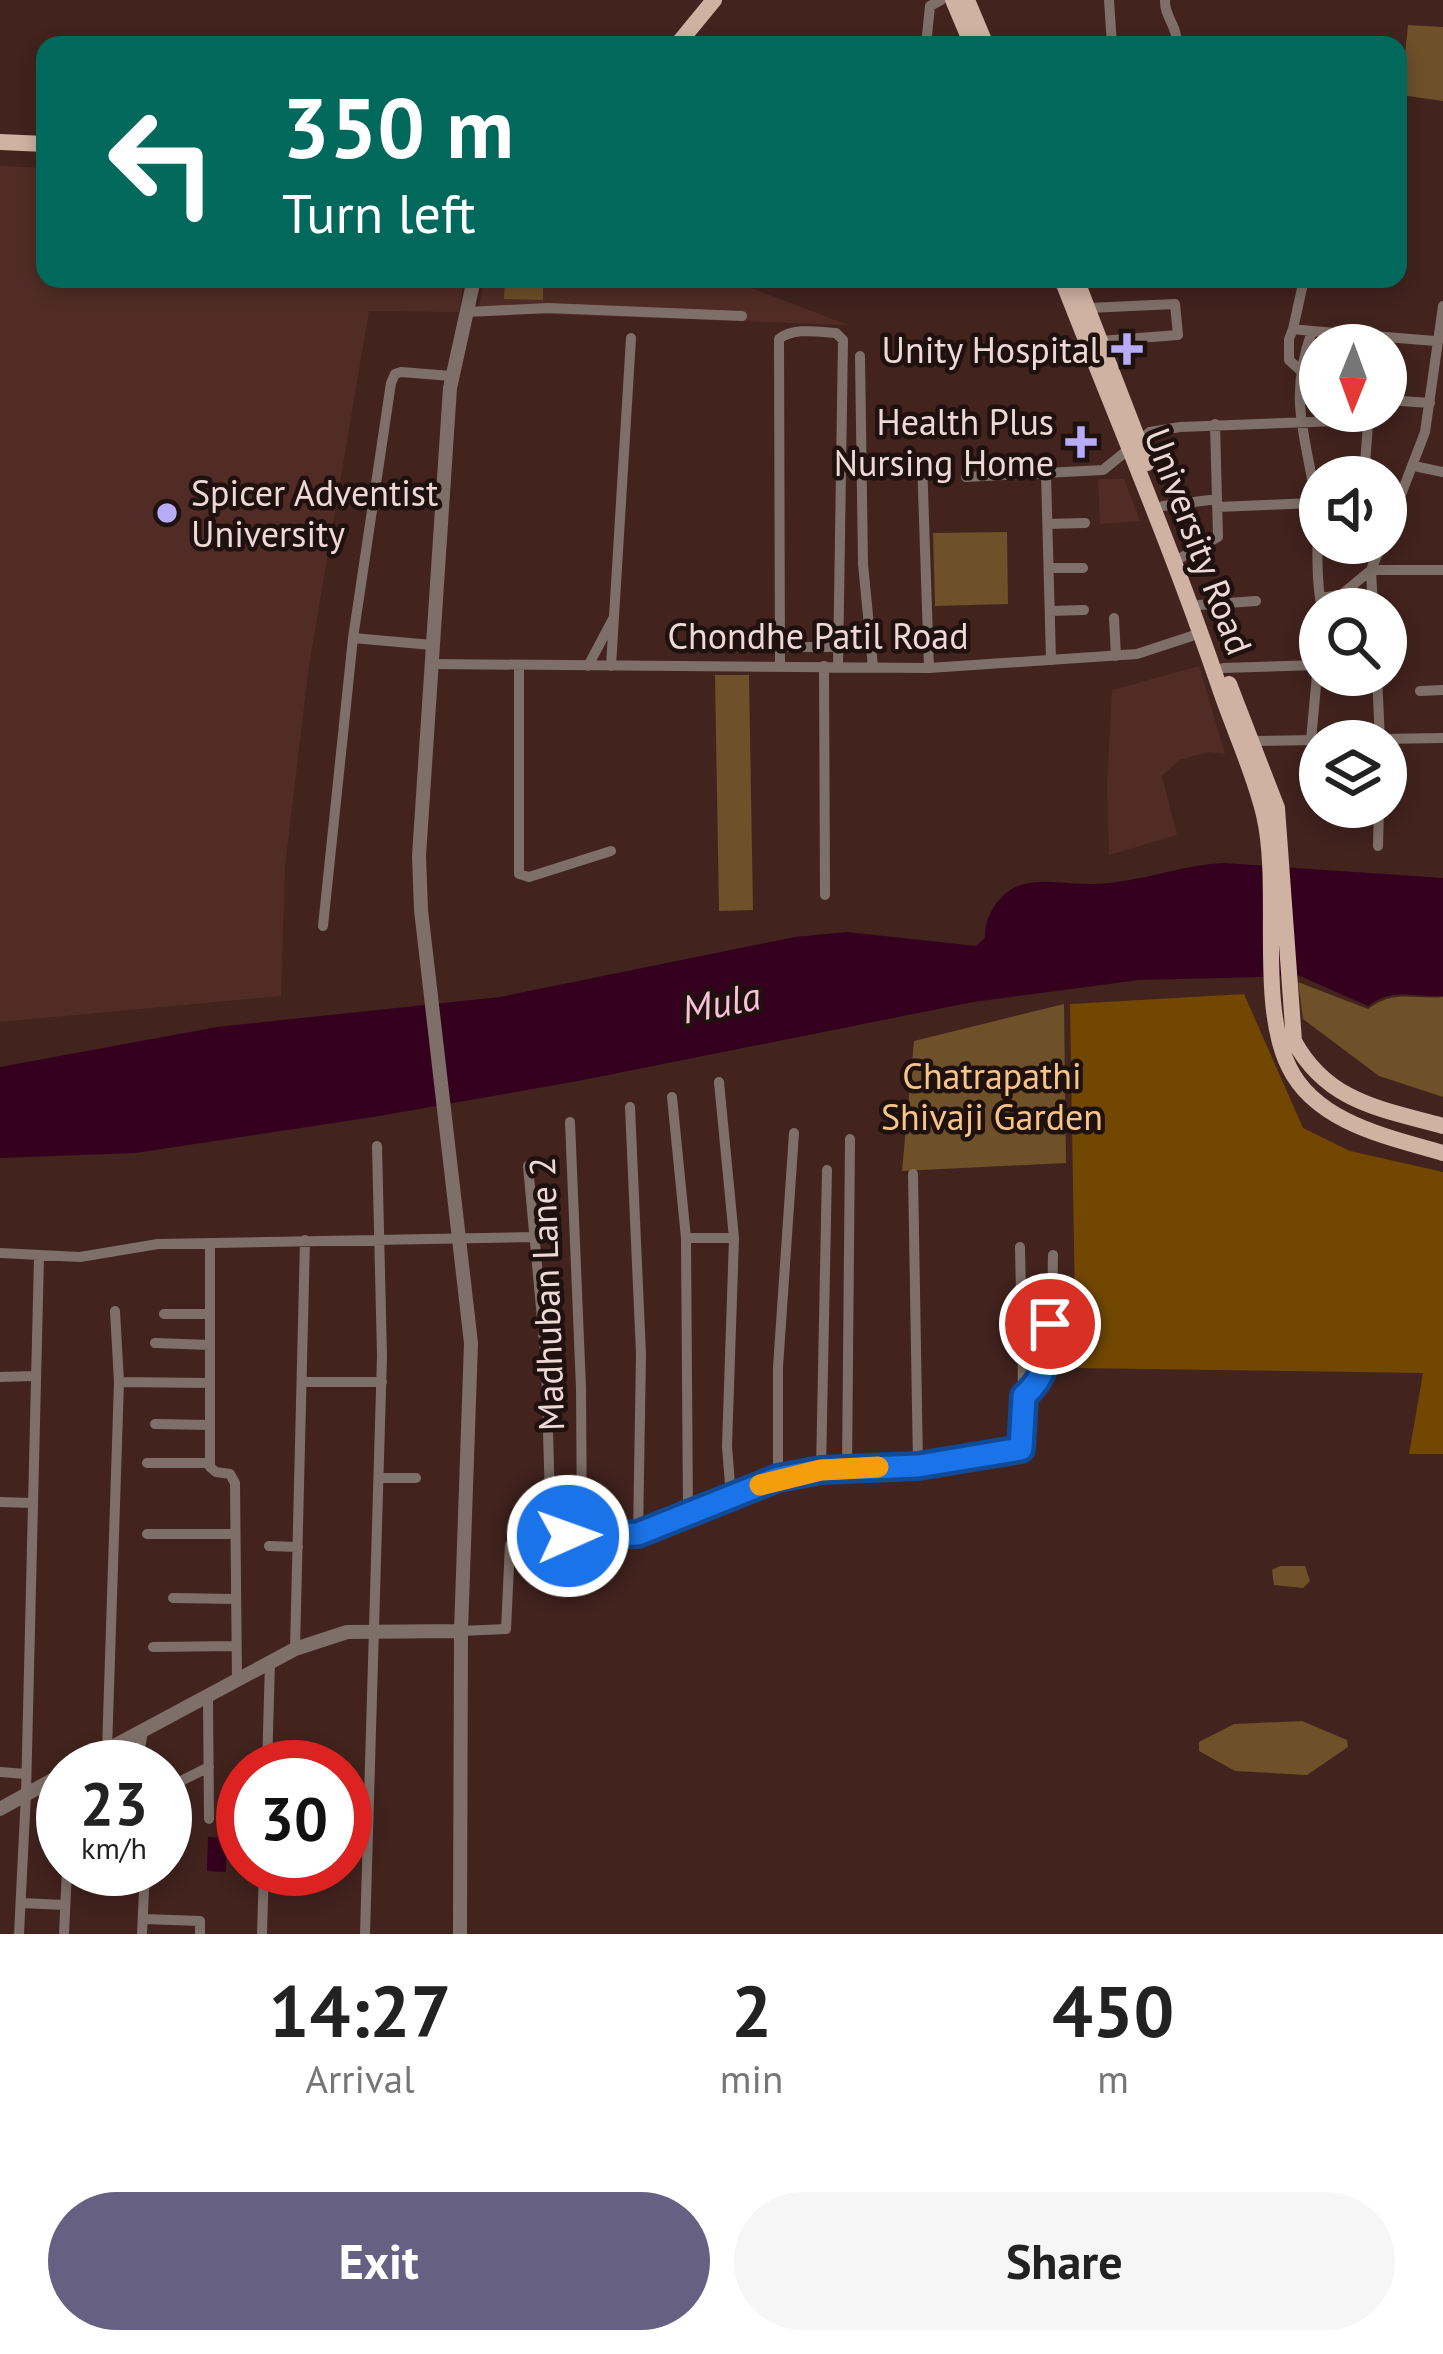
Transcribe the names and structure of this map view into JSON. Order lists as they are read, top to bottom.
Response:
{
  "streets": {
    "main road": ["University Road"],
    "street": ["Chondhe Patil Road", "Madhuban Lane 2"]
  },
  "crossings": [
    ["University Road", "Chondhe Patil Road"]
  ],
  "water": ["Mula"],
  "parks": ["Chatrapathi Shivaji Garden"],
  "places": {
    "health": ["Unity Hospital", "Health Plus Nursing Home"],
    "other": ["Spicer Adventist University"]
  },
  "north": "bottom",
  "page": {
    "turn": ["350 m", "Turn left"],
    "speed": "23 km/h",
    "limit": "30",
    "eta": [
      "14:27",
      "Arrival",
      "2",
      "min",
      "450",
      "m"
    ],
    "buttons": ["Exit", "Share"]
  }
}
